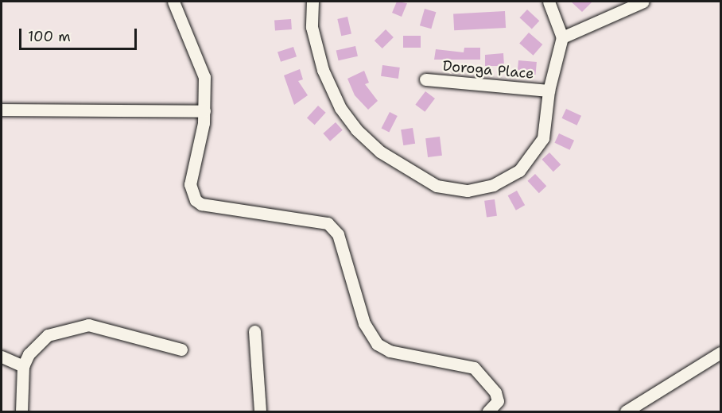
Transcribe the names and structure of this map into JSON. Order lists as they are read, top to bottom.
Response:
{
  "streets": {
    "street": ["Doroga Place"]
  },
  "scale_bar": "100 m"
}
